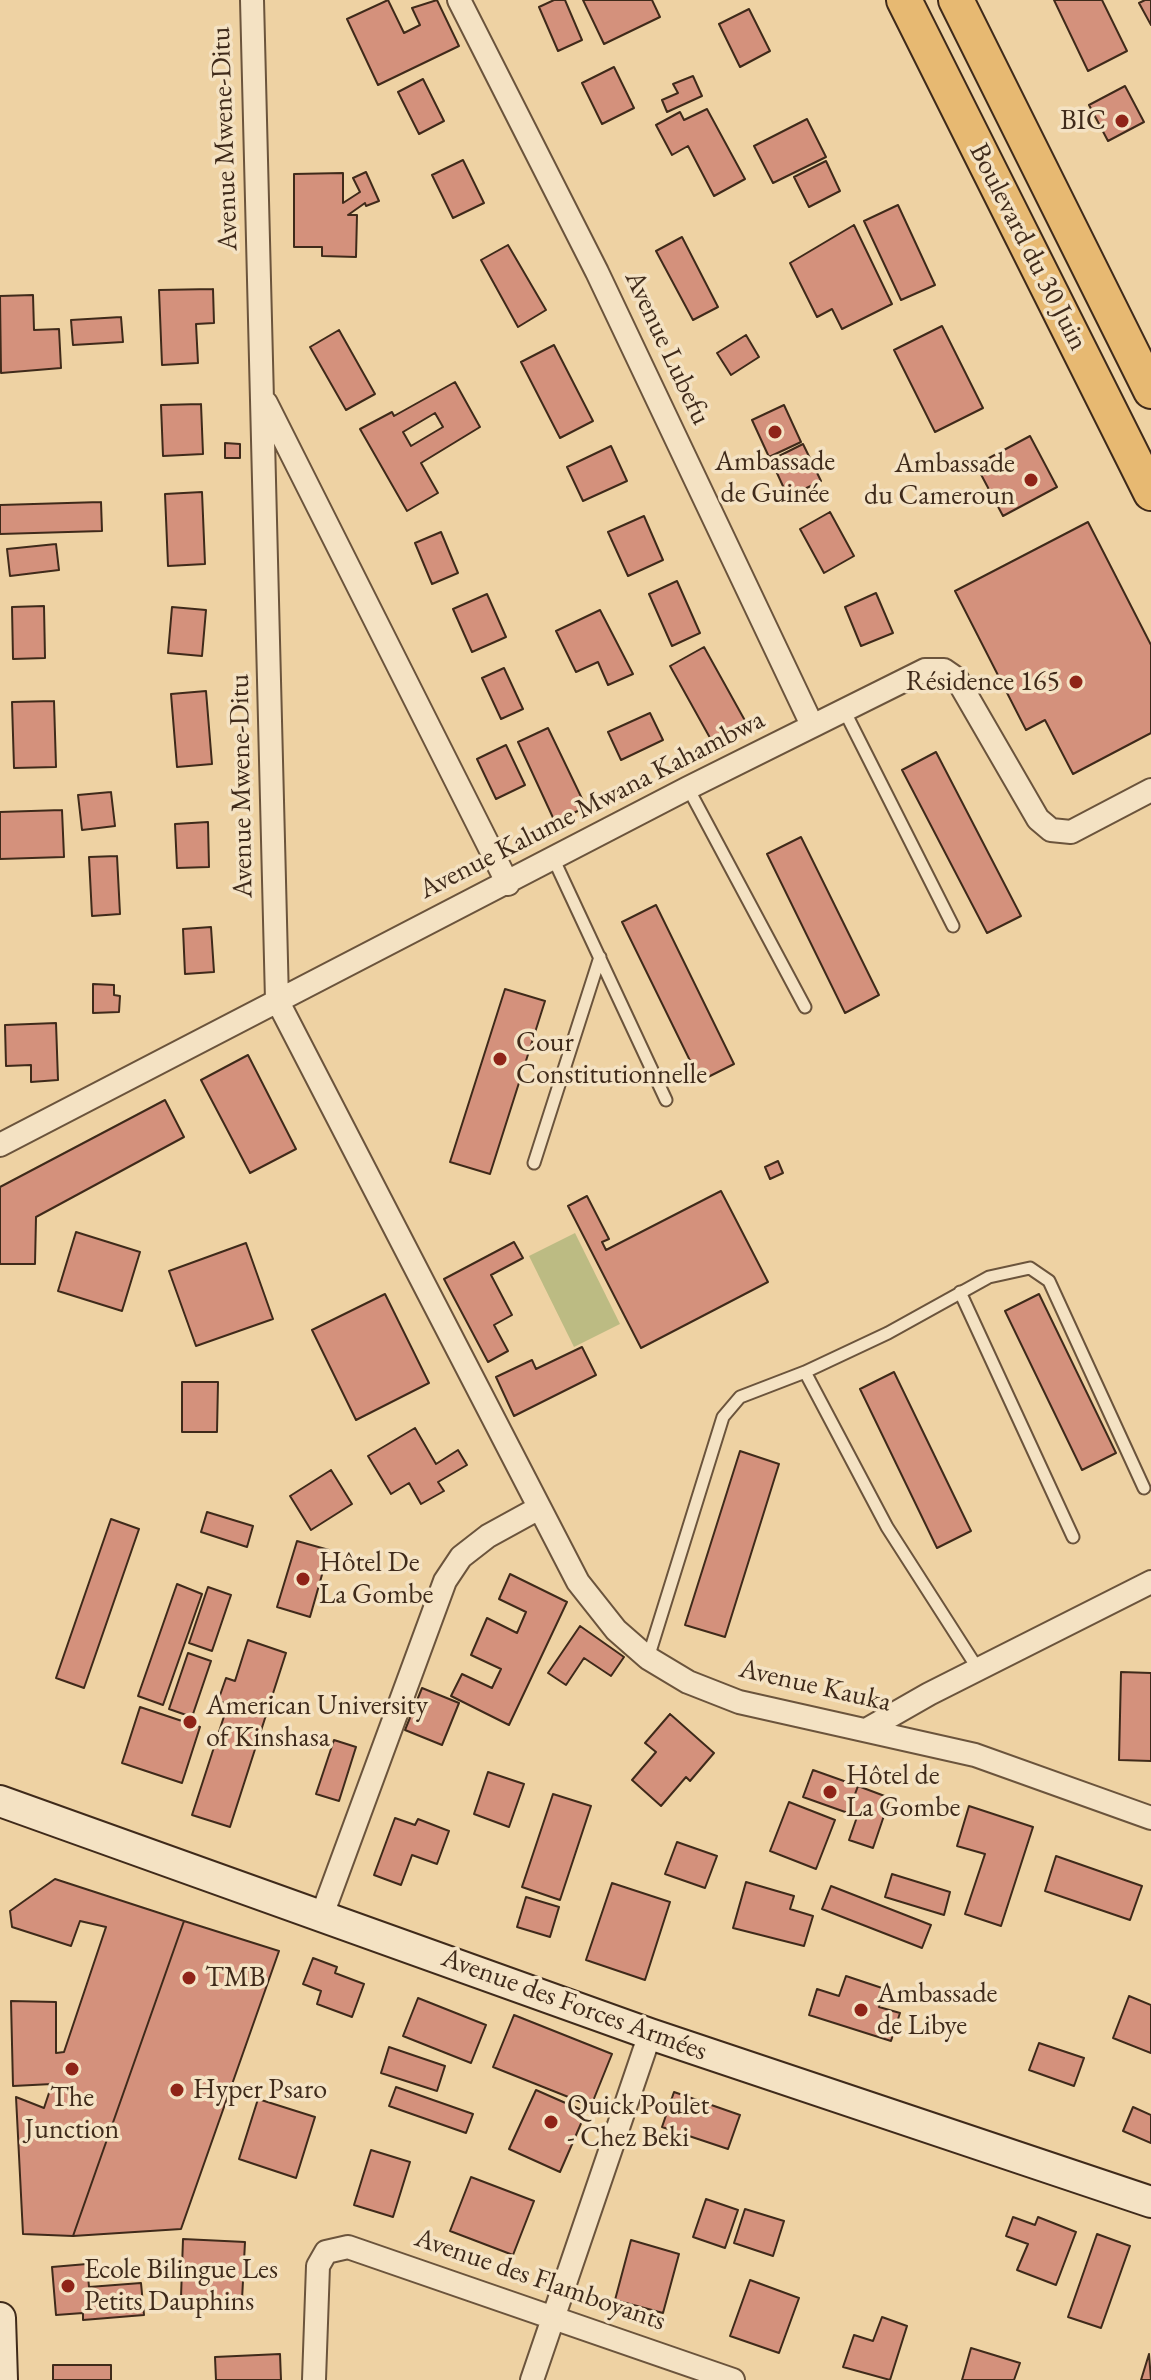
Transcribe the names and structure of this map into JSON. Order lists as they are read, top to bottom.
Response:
{
  "streets": {
    "main road": ["Boulevard du 30 Juin"],
    "street": [
      "Avenue Mwene-Ditu",
      "Avenue Lubefu",
      "Avenue Kalume Mwana Kahambwa",
      "Avenue Kauka",
      "Avenue des Forces Armées",
      "Avenue des Flamboyants"
    ]
  },
  "crossings": [
    ["Avenue Mwene-Ditu", "Avenue Kalume Mwana Kahambwa"],
    ["Avenue Mwene-Ditu", "Avenue Kauka"],
    ["Avenue Lubefu", "Avenue Kalume Mwana Kahambwa"]
  ],
  "places": [
    "BIC",
    "Ambassade de Guinée",
    "Ambassade du Cameroun",
    "Résidence 165",
    "Cour Constitutionnelle",
    "Hôtel De La Gombe",
    "American University of Kinshasa",
    "Hôtel de La Gombe",
    "TMB",
    "Ambassade de Libye",
    "The Junction",
    "Hyper Psaro",
    "Quick Poulet - Chez Beki",
    "Ecole Bilingue Les Petits Dauphins"
  ]
}
